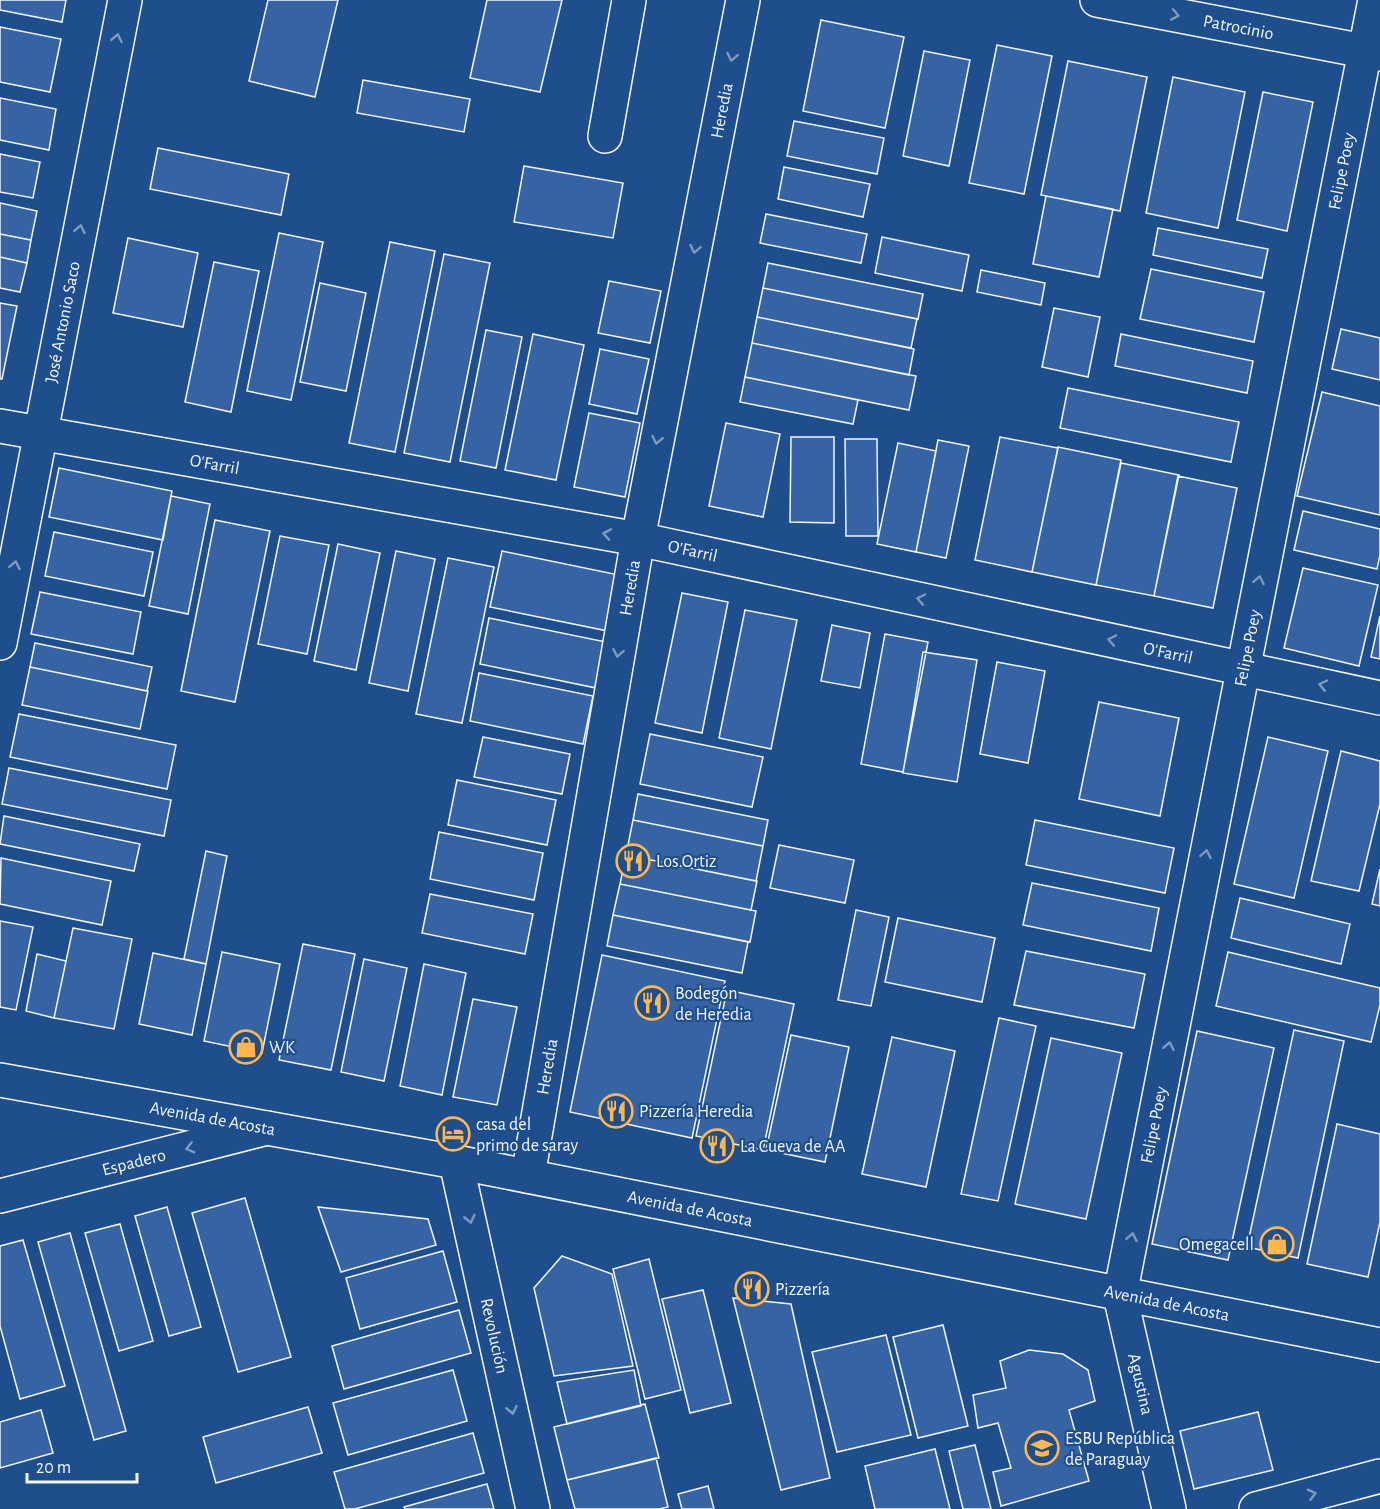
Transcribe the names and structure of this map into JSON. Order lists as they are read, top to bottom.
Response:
{
  "streets": {
    "street": [
      "Patrocinio",
      "Heredia",
      "Felipe Poey",
      "José Antonio Saco",
      "O'Farril",
      "Avenida de Acosta",
      "Espadero",
      "Revolución",
      "Agustina"
    ]
  },
  "crossings": [
    ["Patrocinio", "Felipe Poey"],
    ["Heredia", "O'Farril"],
    ["Heredia", "Avenida de Acosta"],
    ["Felipe Poey", "O'Farril"],
    ["Felipe Poey", "Avenida de Acosta"],
    ["Felipe Poey", "Agustina"],
    ["José Antonio Saco", "O'Farril"],
    ["Avenida de Acosta", "Espadero"],
    ["Avenida de Acosta", "Revolución"],
    ["Avenida de Acosta", "Agustina"]
  ],
  "one_way": [
    "Patrocinio",
    "Heredia",
    "Felipe Poey",
    "José Antonio Saco",
    "O'Farril",
    "Espadero",
    "Revolución"
  ],
  "places": {
    "restaurant": [
      "Los Ortiz",
      "Bodegón de Heredia",
      "Pizzería Heredia",
      "La Cueva de AA",
      "Pizzería"
    ],
    "shop": ["WK", "Omegacell"],
    "hotel": ["casa del primo de saray"],
    "school or university": ["ESBU República de Paraguay"]
  },
  "scale_bar": "20 m"
}
